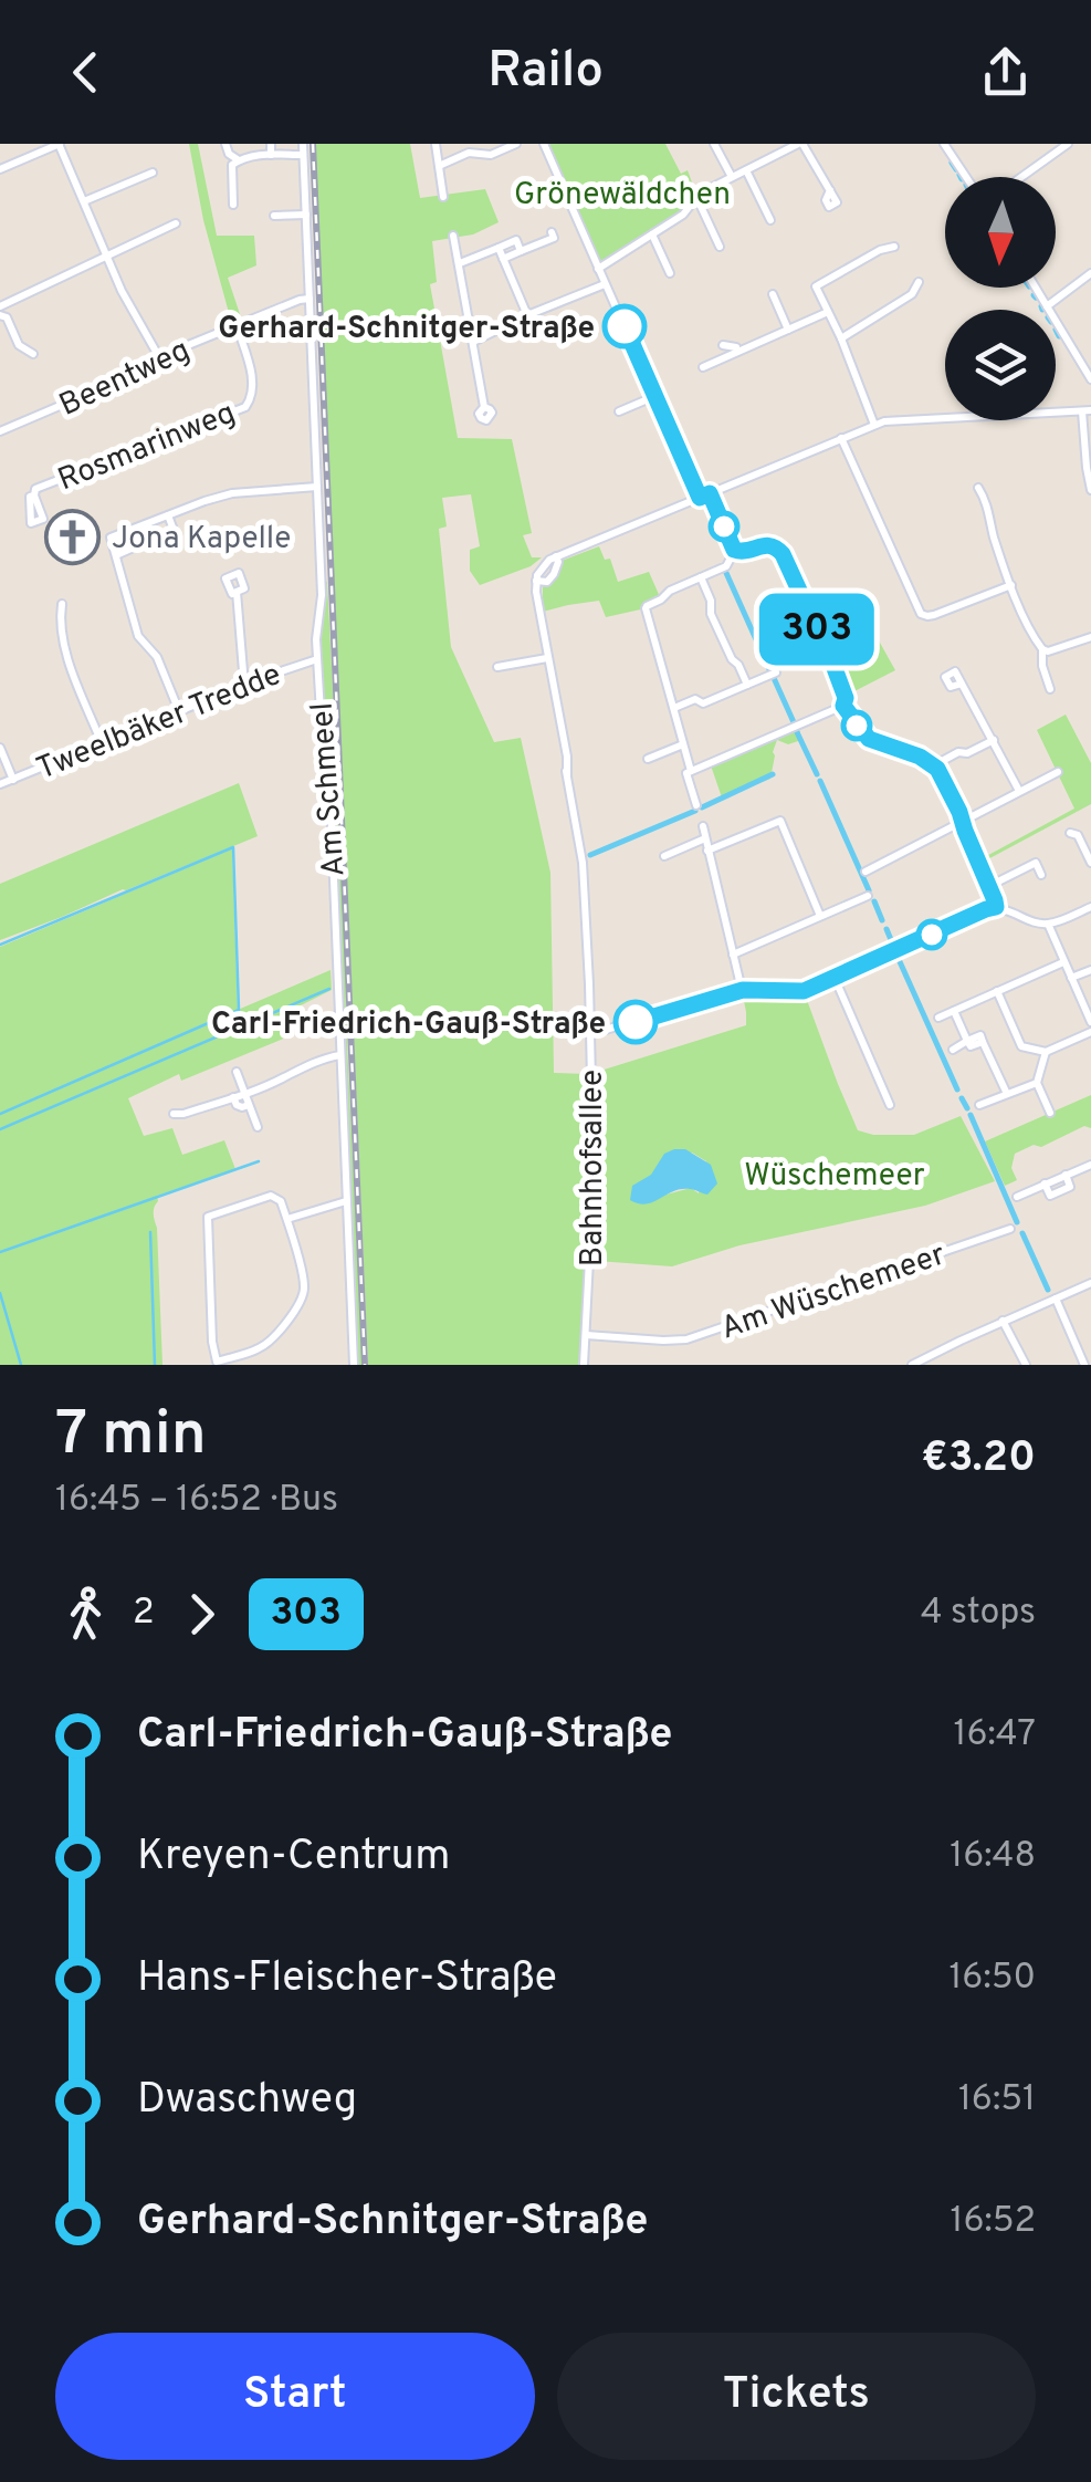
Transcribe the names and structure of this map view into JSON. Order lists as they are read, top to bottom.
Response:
{
  "streets": {
    "street": [
      "Beentweg",
      "Rosmarinweg",
      "Tweelbäker Tredde",
      "Am Schmeel",
      "Bahnhofsallee",
      "Am Wüschemeer"
    ]
  },
  "crossings": [
    ["Beentweg", "Rosmarinweg"],
    ["Beentweg", "Am Schmeel"],
    ["Tweelbäker Tredde", "Am Schmeel"],
    ["Bahnhofsallee", "Am Wüschemeer"]
  ],
  "parks": ["Grönewäldchen", "Wüschemeer"],
  "places": {
    "other": ["Gerhard-Schnitger-Straße", "Carl-Friedrich-Gauß-Straße"],
    "church": ["Jona Kapelle"]
  },
  "lines": ["bus line 303"],
  "north": "bottom",
  "page": {
    "header": "Railo",
    "on_map": "303",
    "heading": ["7 min", "16:45 – 16:52 · Bus", "€3.20"],
    "legs": ["2", "303", "4 stops"],
    "list": [
      {
        "name": "Carl-Friedrich-Gauß-Straße",
        "value": "16:47"
      },
      {
        "name": "Kreyen-Centrum",
        "value": "16:48"
      },
      {
        "name": "Hans-Fleischer-Straße",
        "value": "16:50"
      },
      {
        "name": "Dwaschweg",
        "value": "16:51"
      },
      {
        "name": "Gerhard-Schnitger-Straße",
        "value": "16:52"
      }
    ],
    "buttons": ["Start", "Tickets"]
  }
}
